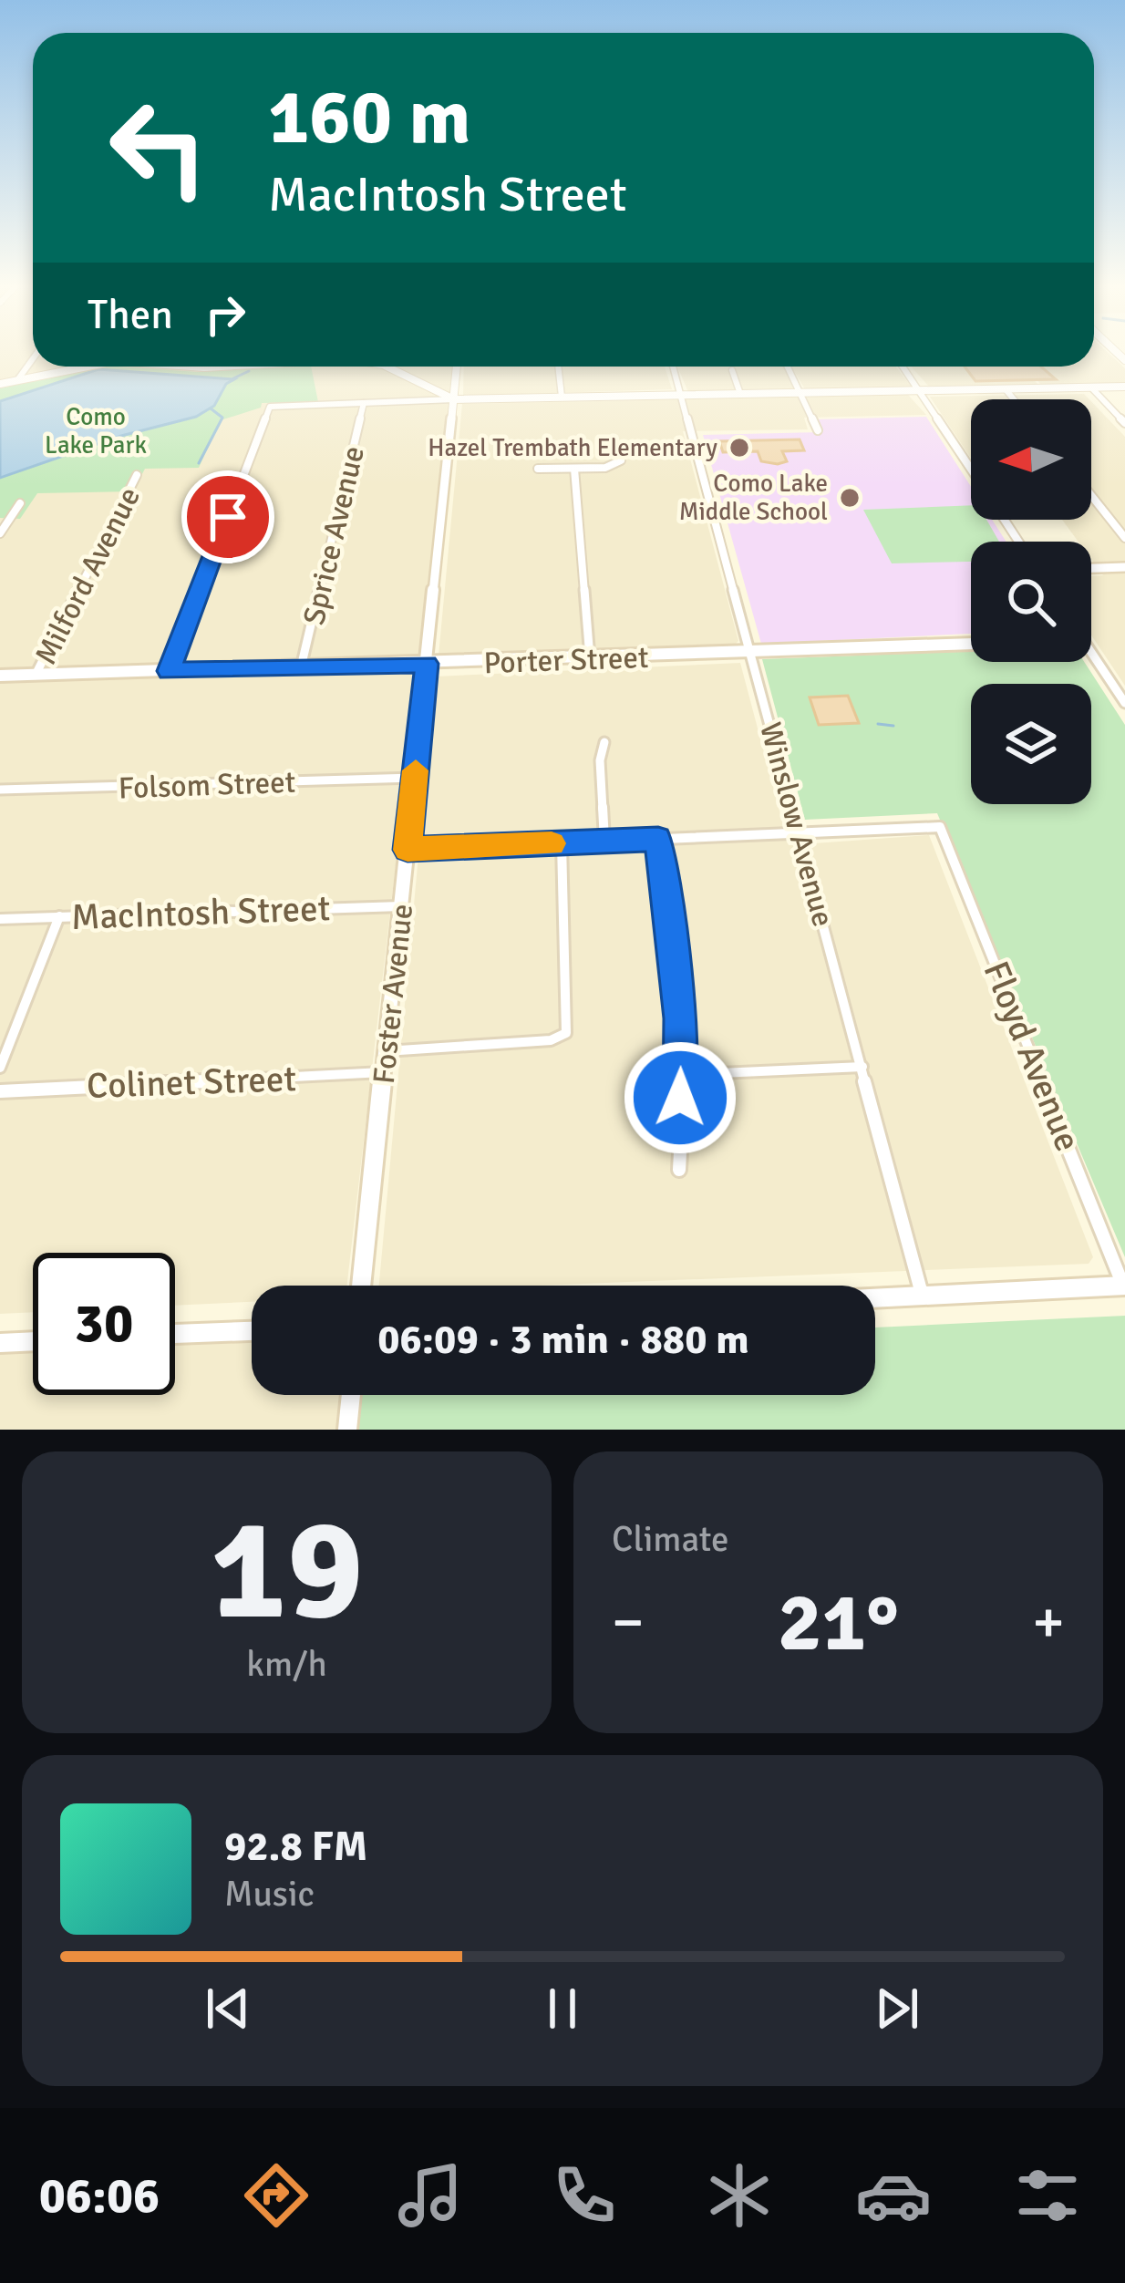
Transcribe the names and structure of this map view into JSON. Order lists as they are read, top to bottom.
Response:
{
  "streets": {
    "street": [
      "Sprice Avenue",
      "Milford Avenue",
      "Porter Street",
      "Folsom Street",
      "Winslow Avenue",
      "MacIntosh Street",
      "Foster Avenue",
      "Floyd Avenue",
      "Colinet Street"
    ]
  },
  "crossings": [
    ["Sprice Avenue", "Porter Street"],
    ["Milford Avenue", "Porter Street"],
    ["Porter Street", "Winslow Avenue"],
    ["Porter Street", "Foster Avenue"],
    ["Folsom Street", "Foster Avenue"],
    ["Winslow Avenue", "Floyd Avenue"],
    ["MacIntosh Street", "Foster Avenue"],
    ["Foster Avenue", "Colinet Street"]
  ],
  "parks": ["Como Lake Park"],
  "places": ["Hazel Trembath Elementary", "Como Lake Middle School"],
  "north": "left",
  "page": {
    "turn": ["160 m", "MacIntosh Street"],
    "then": "Then",
    "limit": "30",
    "trip": "06:09 · 3 min · 880 m",
    "tile": [
      ["19", "km/h"],
      "Climate"
    ],
    "heat": ["−", "21°", "+"],
    "song": ["92.8 FM", "Music"],
    "tabs": "06:06"
  }
}
